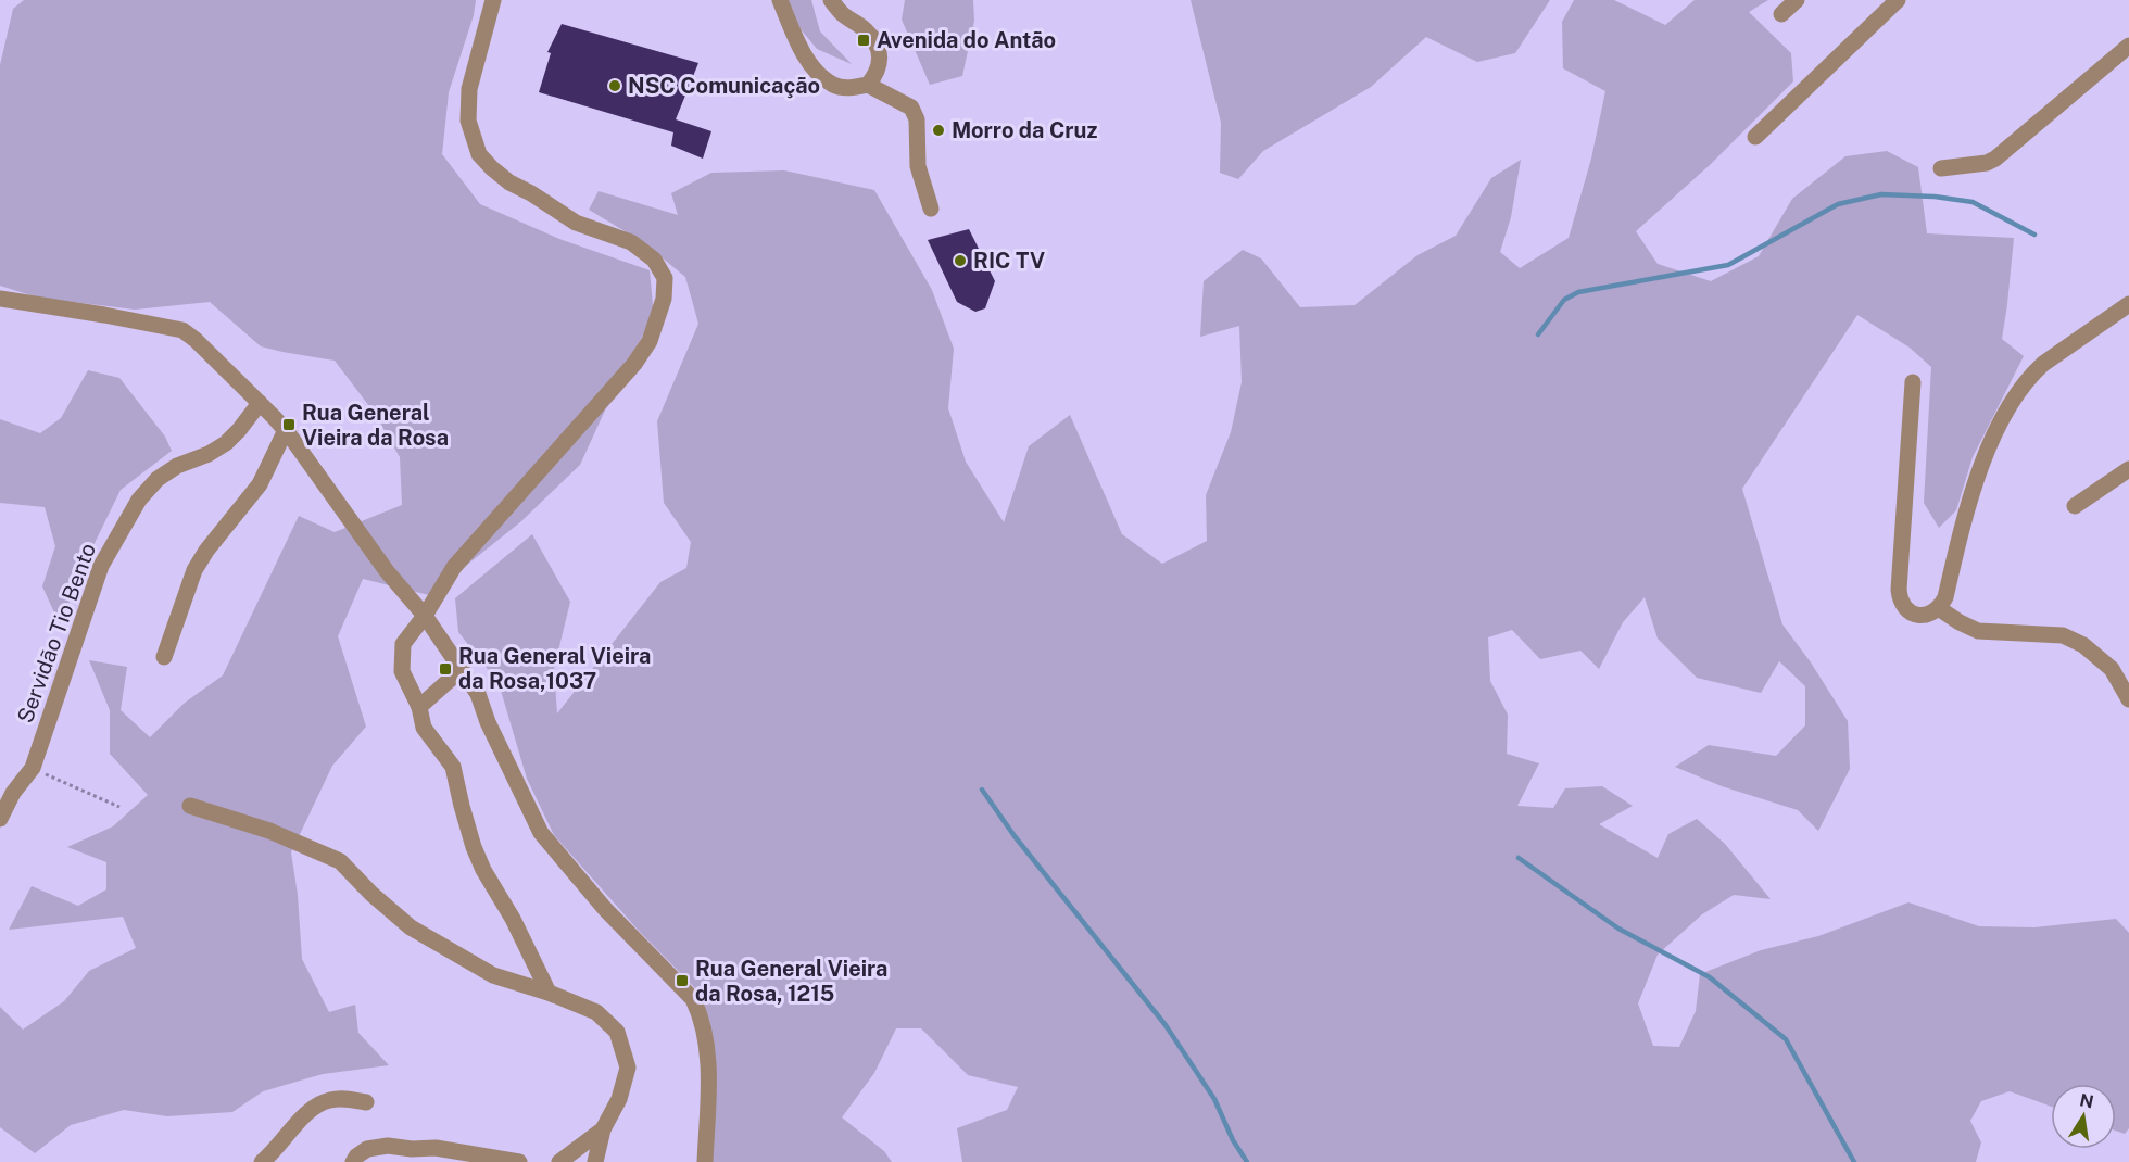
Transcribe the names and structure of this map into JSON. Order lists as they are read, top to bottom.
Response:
{
  "streets": {
    "street": ["Servidão Tio Bento"]
  },
  "places": {
    "transit": [
      "Avenida do Antão",
      "Rua General Vieira da Rosa",
      "Rua General Vieira da Rosa,1037",
      "Rua General Vieira da Rosa, 1215"
    ],
    "other": ["NSC Comunicação", "Morro da Cruz", "RIC TV"]
  },
  "north": "top"
}
